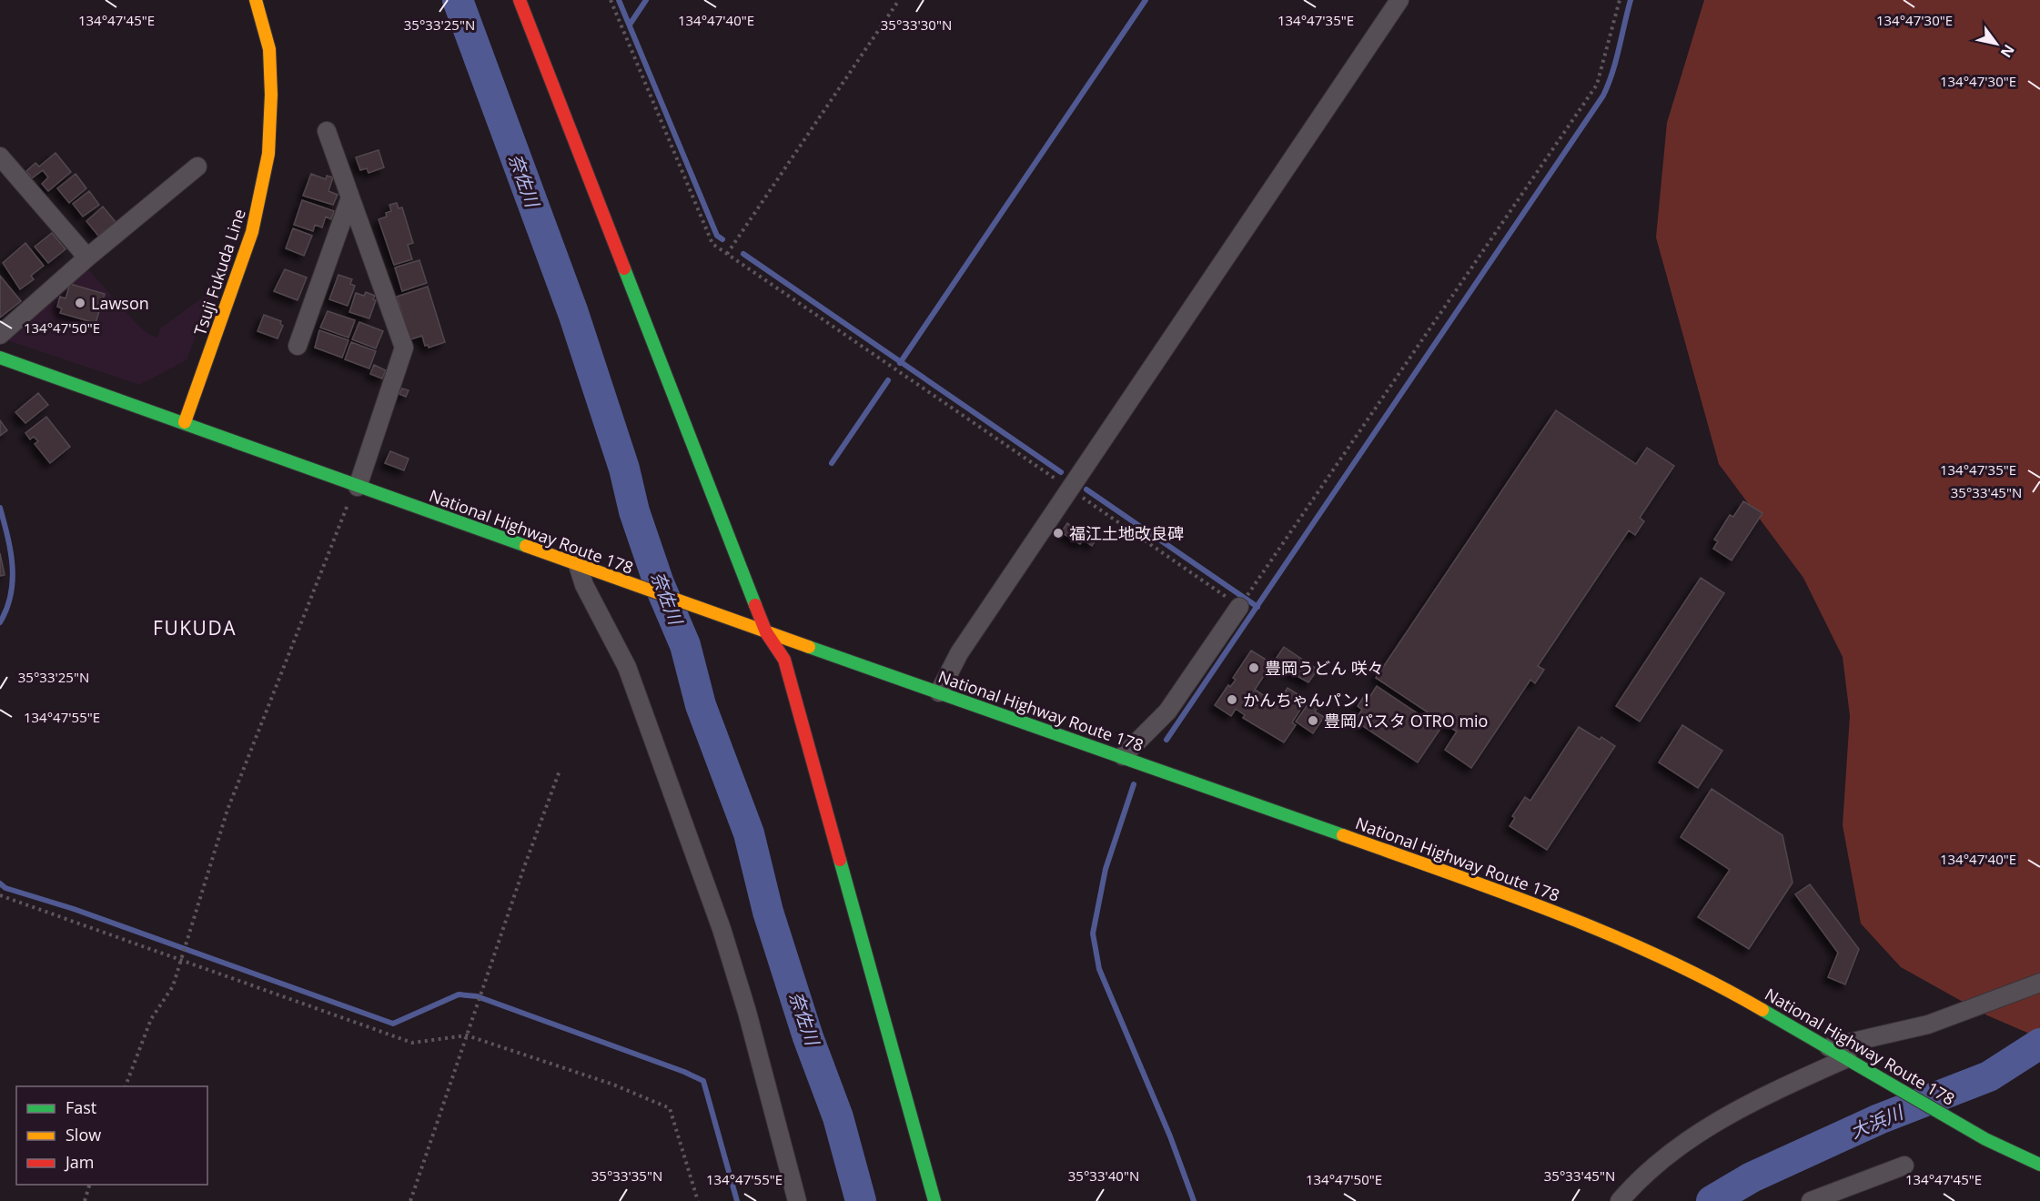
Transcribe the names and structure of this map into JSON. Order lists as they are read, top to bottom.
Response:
{
  "streets": {
    "main road": ["Tsuji Fukuda Line", "National Highway Route 178"]
  },
  "crossings": [
    ["Tsuji Fukuda Line", "National Highway Route 178"]
  ],
  "districts": ["FUKUDA"],
  "water": ["奈佐川", "大浜川"],
  "places": [
    "Lawson",
    "福江土地改良碑",
    "豊岡うどん 咲々",
    "かんちゃんパン！",
    "豊岡パスタ OTRO mio"
  ],
  "legend": ["Fast", "Slow", "Jam"],
  "north": "bottom right",
  "coordinates": [
    "134°47'45\"E",
    "134°47'35\"E",
    "134°47'30\"E",
    "134°47'40\"E",
    "35°33'25\"N",
    "35°33'30\"N",
    "134°47'50\"E",
    "35°33'45\"N",
    "134°47'55\"E",
    "35°33'35\"N",
    "35°33'40\"N"
  ]
}
